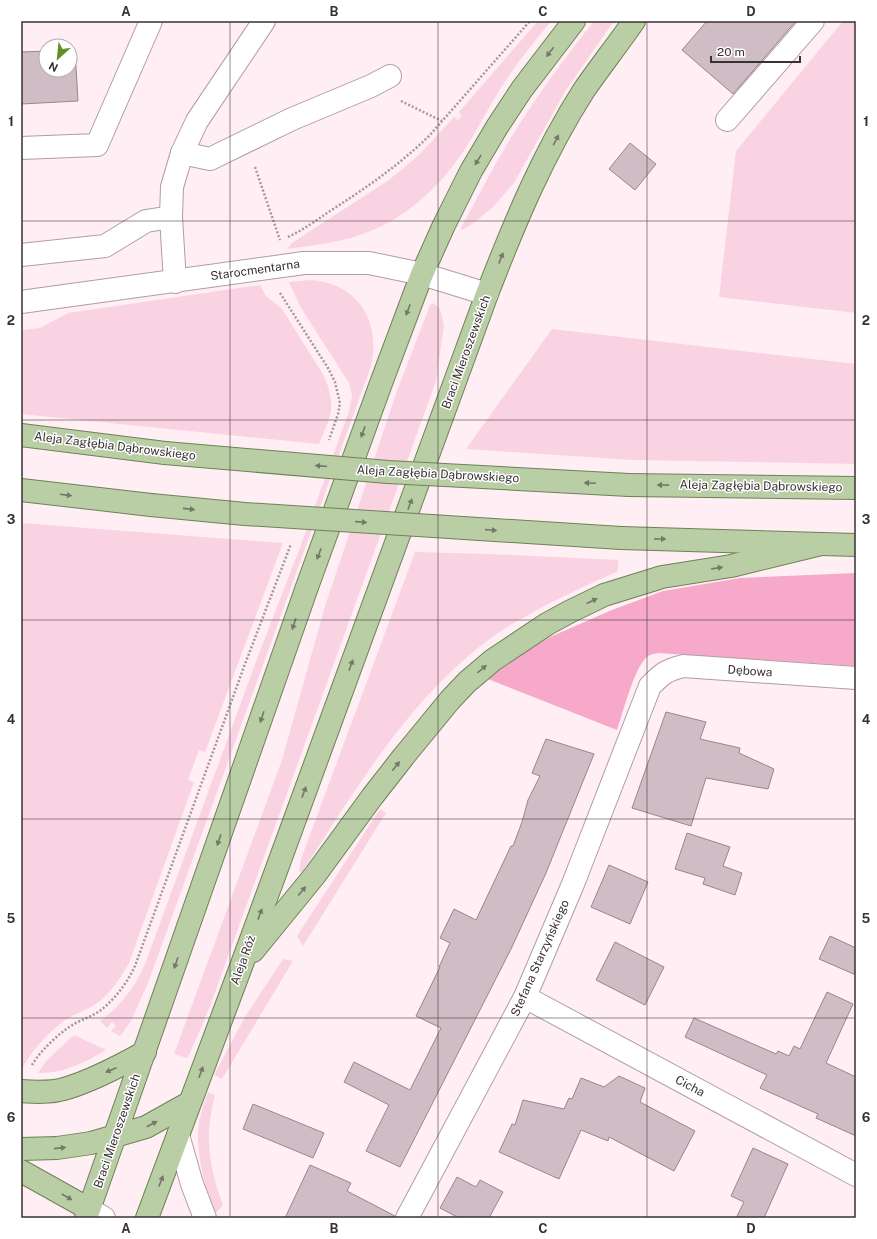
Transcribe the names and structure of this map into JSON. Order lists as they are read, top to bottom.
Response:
{
  "streets": {
    "main road": ["Braci Mieroszewskich", "Aleja Zagłębia Dąbrowskiego", "Aleja Róż"],
    "street": [
      "Starocmentarna",
      "Dębowa",
      "Stefana Starzyńskiego",
      "Cicha"
    ]
  },
  "crossings": [
    ["Starocmentarna", "Braci Mieroszewskich"],
    ["Braci Mieroszewskich", "Aleja Róż"],
    ["Dębowa", "Stefana Starzyńskiego"],
    ["Stefana Starzyńskiego", "Cicha"]
  ],
  "scale_bar": "20 m",
  "north": "bottom left",
  "grid": {
    "columns": [
      "A",
      "B",
      "C",
      "D"
    ],
    "rows": [
      "1",
      "2",
      "3",
      "4",
      "5",
      "6"
    ]
  }
}
